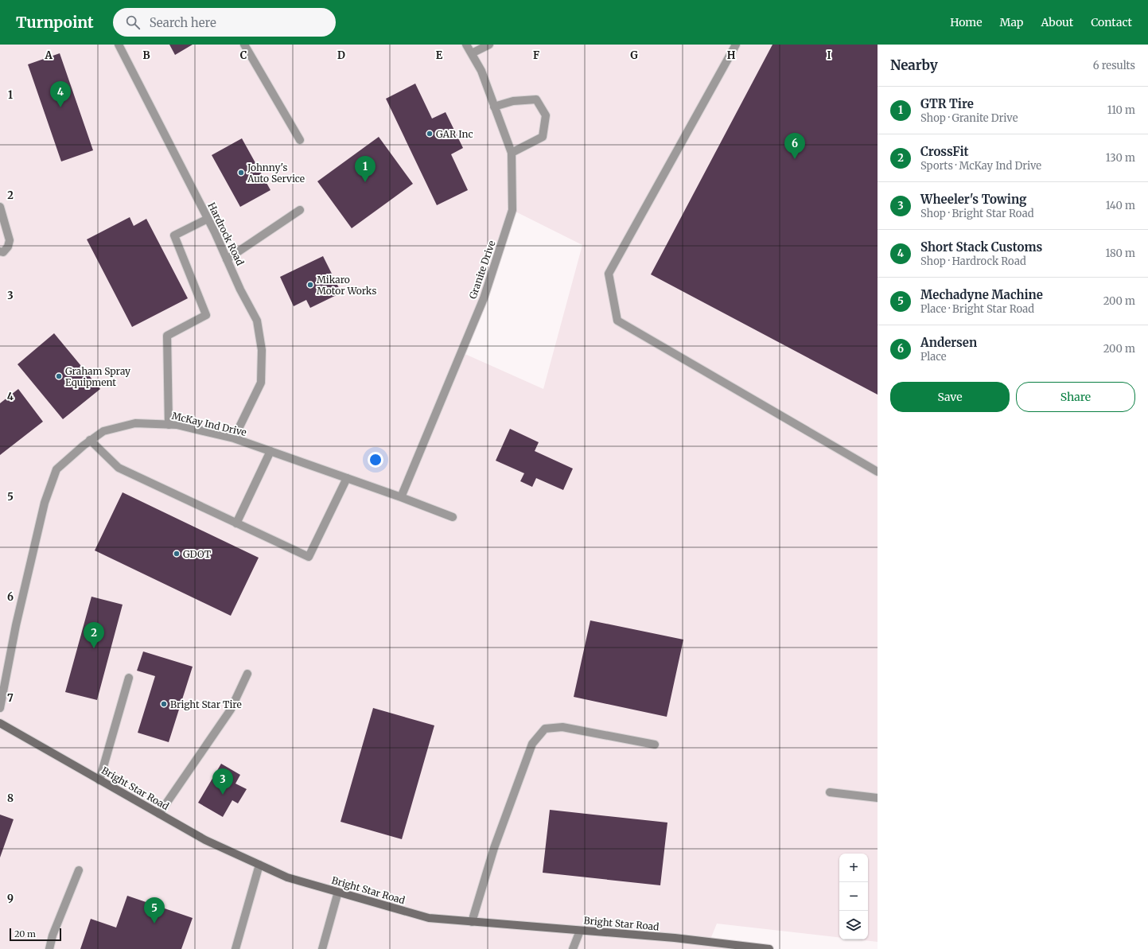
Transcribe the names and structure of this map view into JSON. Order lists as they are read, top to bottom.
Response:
{
  "streets": {
    "street": [
      "Hardrock Road",
      "Granite Drive",
      "McKay Ind Drive",
      "Bright Star Road"
    ]
  },
  "crossings": [
    ["Hardrock Road", "McKay Ind Drive"],
    ["Granite Drive", "McKay Ind Drive"]
  ],
  "places": [
    "GAR Inc",
    "Johnny's Auto Service",
    "Mikaro Motor Works",
    "Graham Spray Equipment",
    "GDOT",
    "Bright Star Tire"
  ],
  "scale_bar": "20 m",
  "page": {
    "header": "Turnpoint",
    "search": "Search here",
    "nav": [
      "Home",
      "Map",
      "About",
      "Contact"
    ],
    "heading": ["Nearby", "6 results"],
    "pins": [
      "4",
      "6",
      "1",
      "2",
      "3",
      "5"
    ],
    "list": [
      {
        "mark": "1",
        "name": "GTR Tire",
        "note": "Shop · Granite Drive",
        "value": "110 m"
      },
      {
        "mark": "2",
        "name": "CrossFit",
        "note": "Sports · McKay Ind Drive",
        "value": "130 m"
      },
      {
        "mark": "3",
        "name": "Wheeler's Towing",
        "note": "Shop · Bright Star Road",
        "value": "140 m"
      },
      {
        "mark": "4",
        "name": "Short Stack Customs",
        "note": "Shop · Hardrock Road",
        "value": "180 m"
      },
      {
        "mark": "5",
        "name": "Mechadyne Machine",
        "note": "Place · Bright Star Road",
        "value": "200 m"
      },
      {
        "mark": "6",
        "name": "Andersen",
        "note": "Place",
        "value": "200 m"
      }
    ],
    "buttons": ["Save", "Share"],
    "map_buttons": ["+", "−"],
    "scale": "20 m"
  },
  "grid": {
    "columns": [
      "A",
      "B",
      "C",
      "D",
      "E",
      "F",
      "G",
      "H",
      "I"
    ],
    "rows": [
      "1",
      "2",
      "3",
      "4",
      "5",
      "6",
      "7",
      "8",
      "9"
    ]
  }
}
